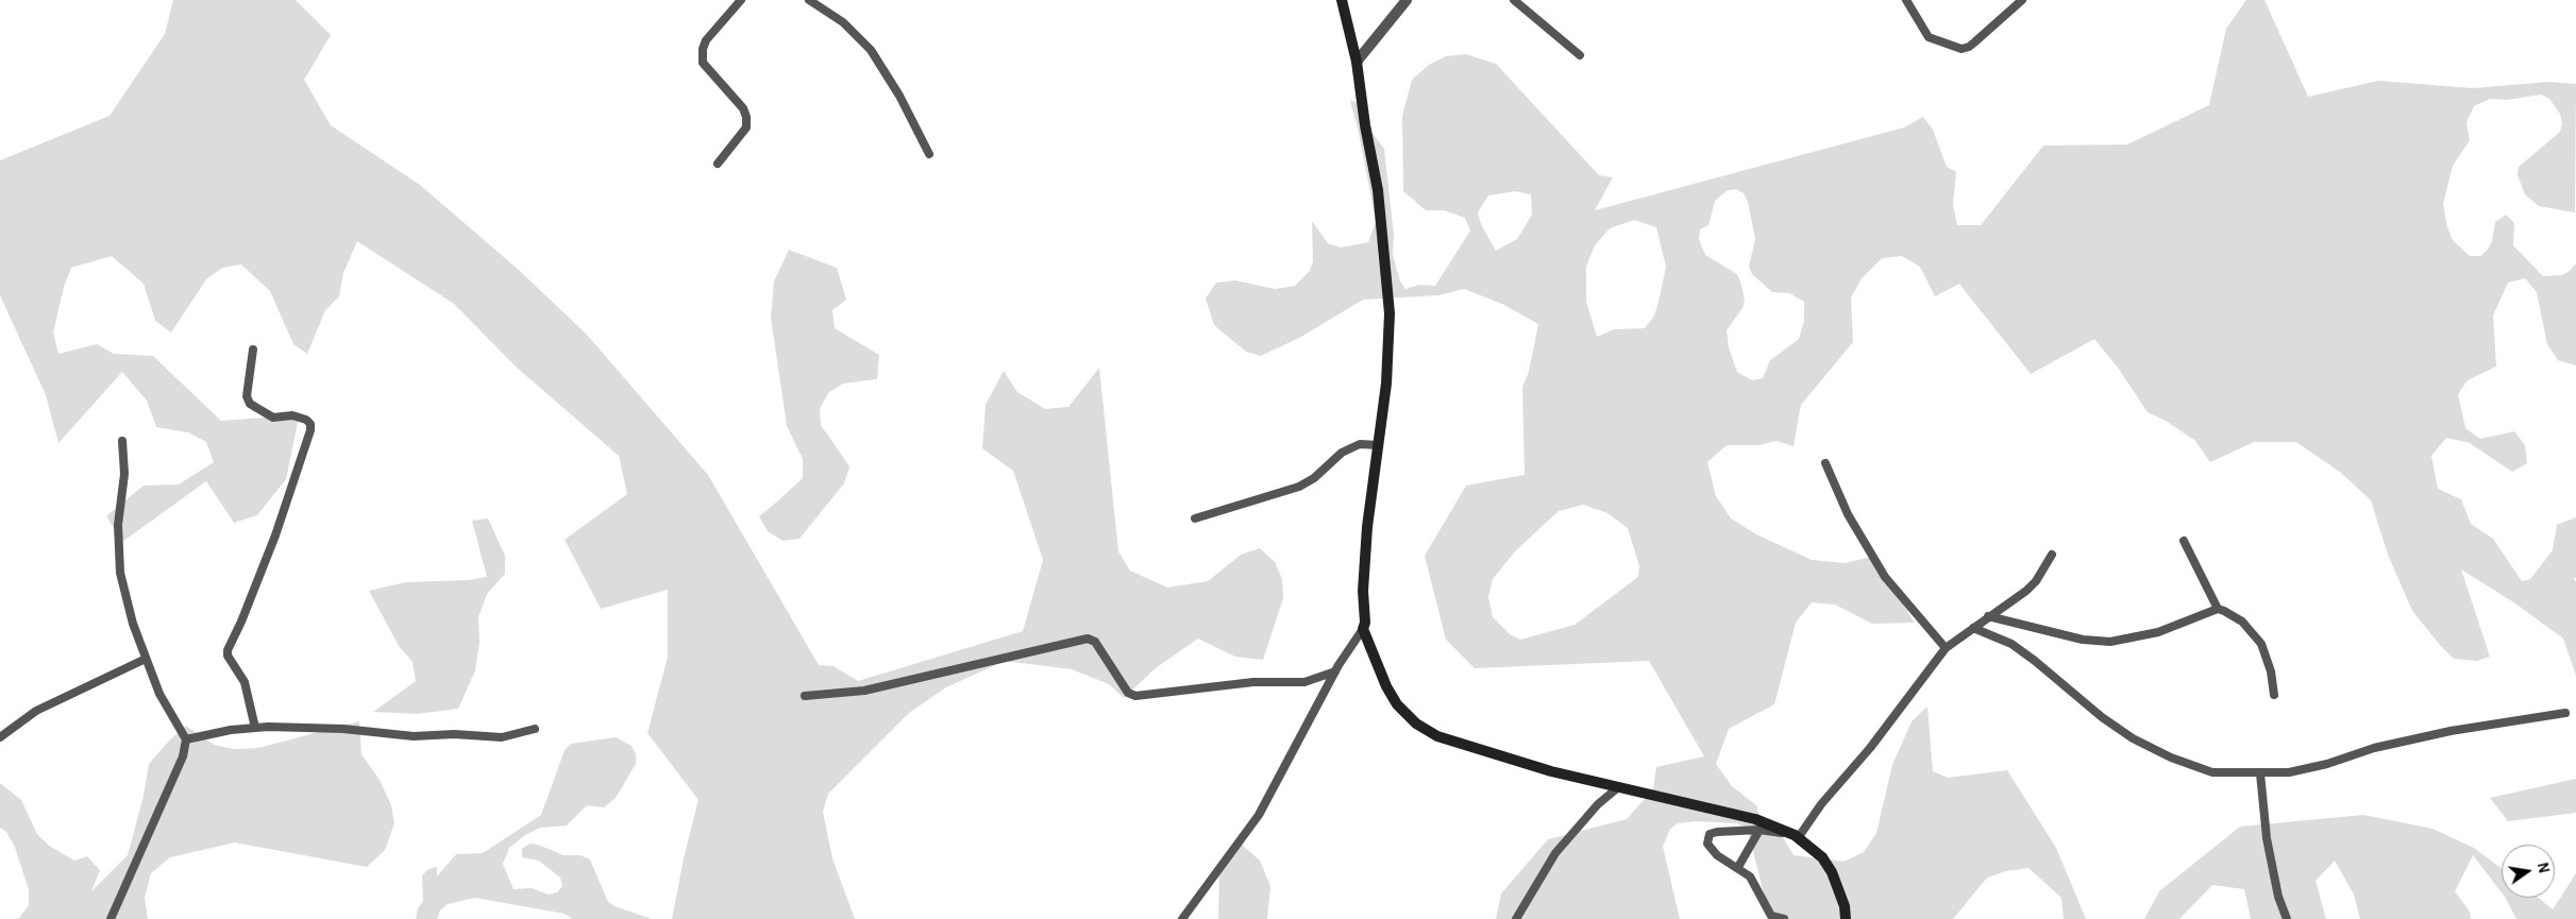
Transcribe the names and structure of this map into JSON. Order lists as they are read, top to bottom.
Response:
{
  "north": "right"
}
